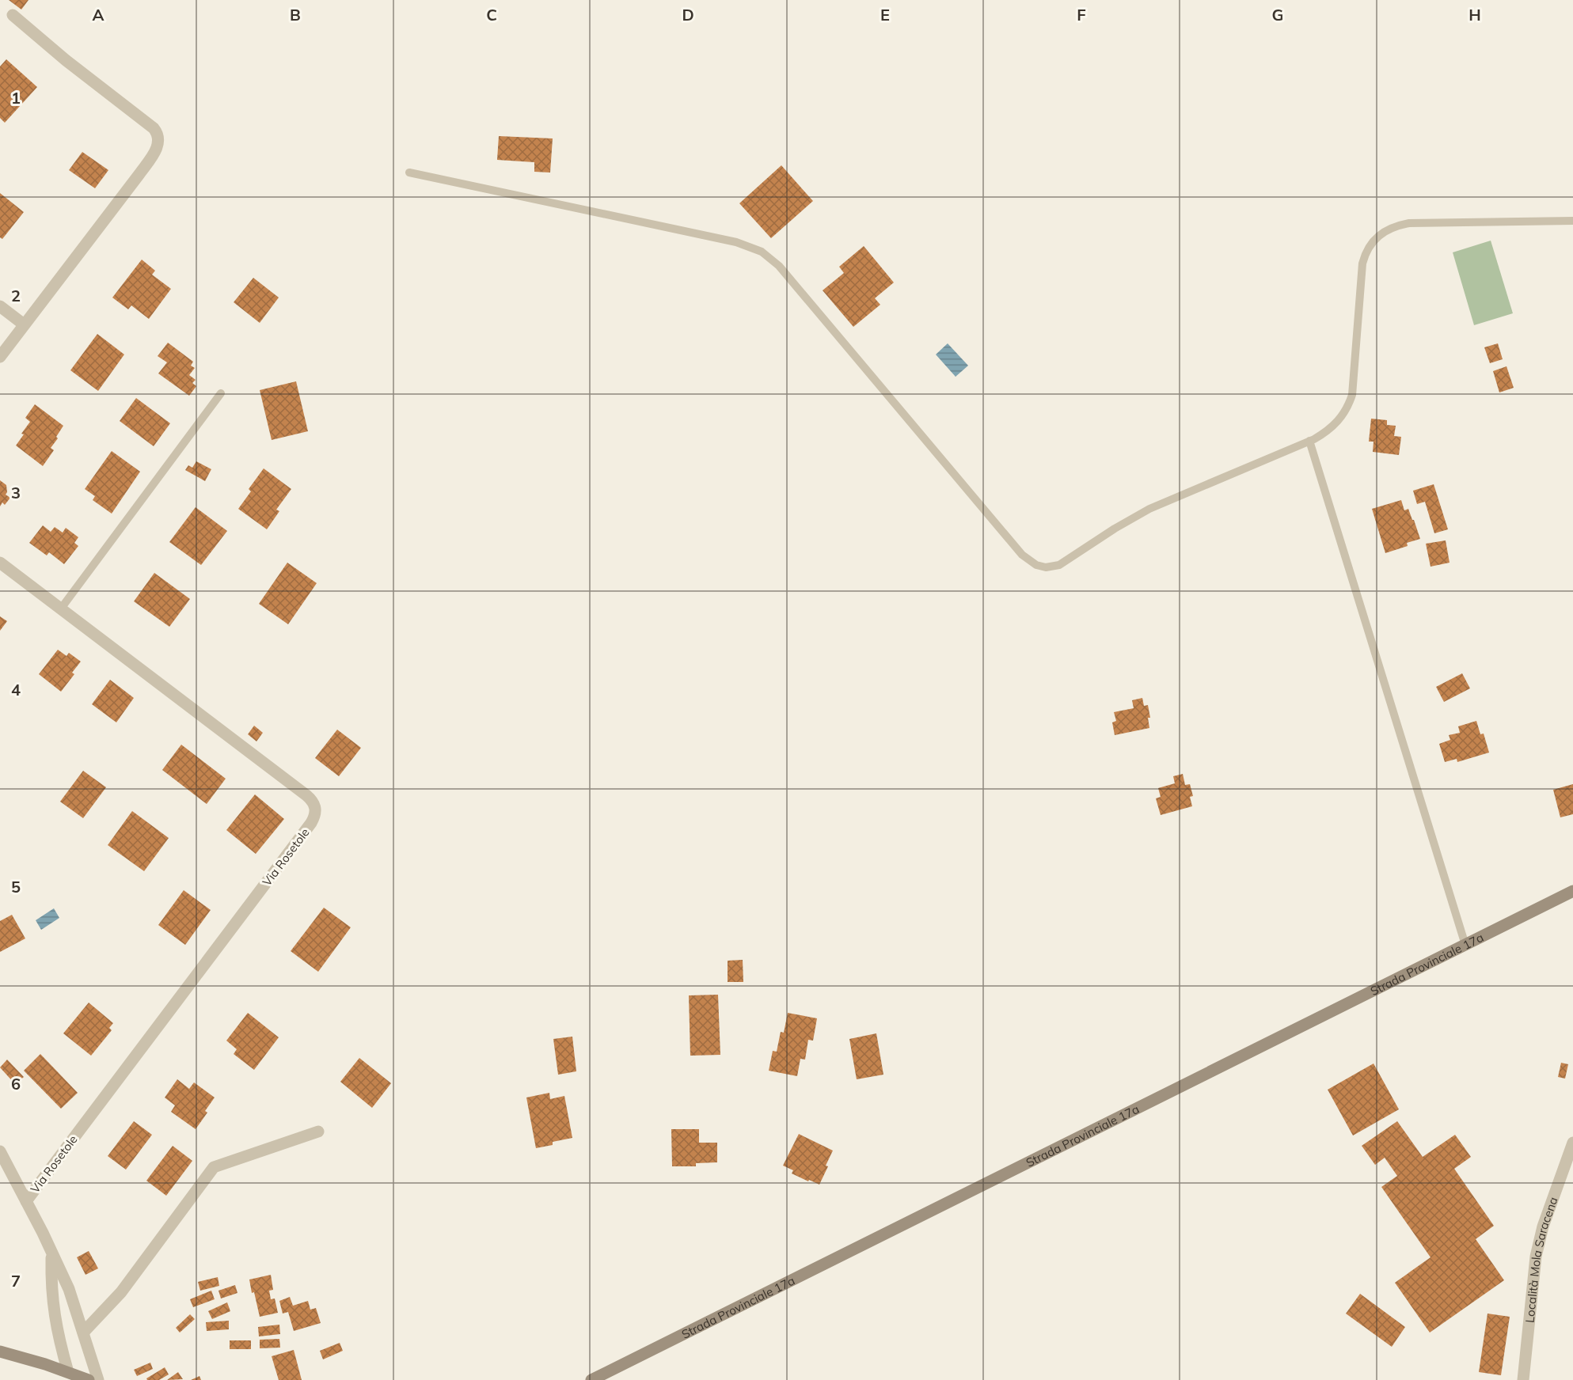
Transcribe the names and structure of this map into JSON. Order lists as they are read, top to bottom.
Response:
{
  "streets": {
    "main road": ["Strada Provinciale 17a"],
    "street": ["Via Rosetole", "Località Mola Saracena"]
  },
  "grid": {
    "columns": [
      "A",
      "B",
      "C",
      "D",
      "E",
      "F",
      "G",
      "H"
    ],
    "rows": [
      "1",
      "2",
      "3",
      "4",
      "5",
      "6",
      "7"
    ]
  }
}
